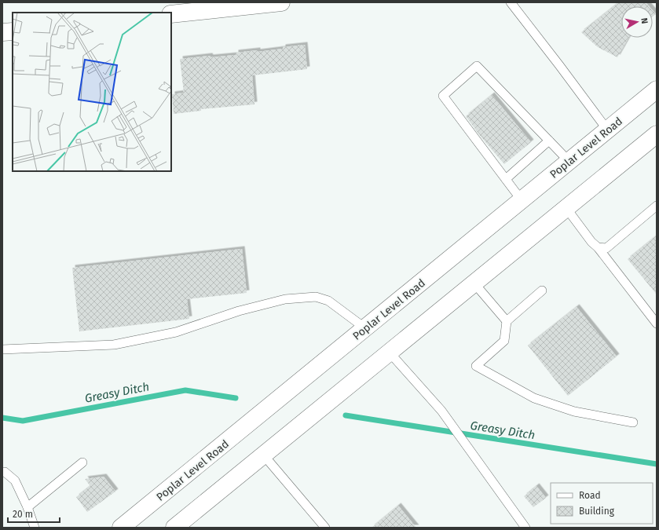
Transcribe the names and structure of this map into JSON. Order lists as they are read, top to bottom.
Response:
{
  "streets": {
    "main road": ["Poplar Level Road"]
  },
  "water": ["Greasy Ditch"],
  "legend": ["Road", "Building"],
  "scale_bar": "20 m",
  "north": "right"
}
